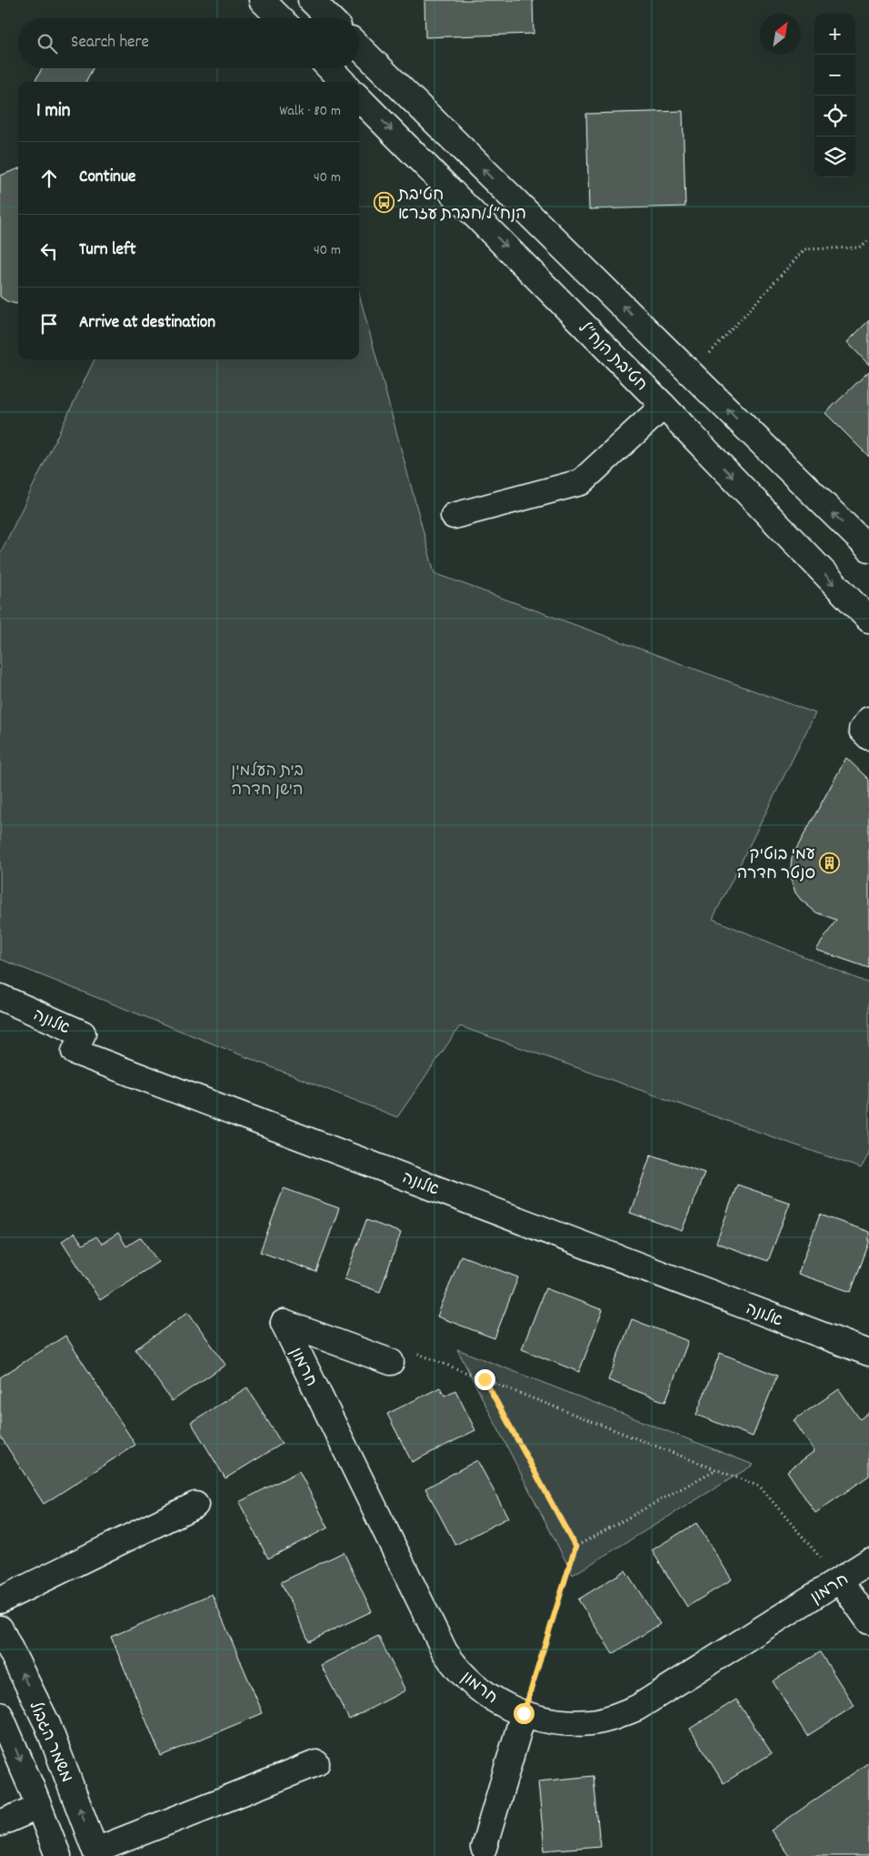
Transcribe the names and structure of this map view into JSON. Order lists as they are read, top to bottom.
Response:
{
  "streets": {
    "street": [
      "חטיבת הנח״ל",
      "אלונה",
      "חרמון",
      "משמר הגבול"
    ]
  },
  "parks": ["בית העלמין הישן חדרה"],
  "places": {
    "bus stop": ["חטיבת הנח״ל/חברת עזרא"],
    "building": ["עמי בוטיק סנטר חדרה"]
  },
  "north": "top right",
  "page": {
    "map_buttons": ["+", "−"],
    "search": "Search here",
    "heading": ["1 min", "Walk · 80 m"],
    "list": [
      ["Continue", "40 m"],
      ["Turn left", "40 m"],
      "Arrive at destination"
    ]
  }
}
